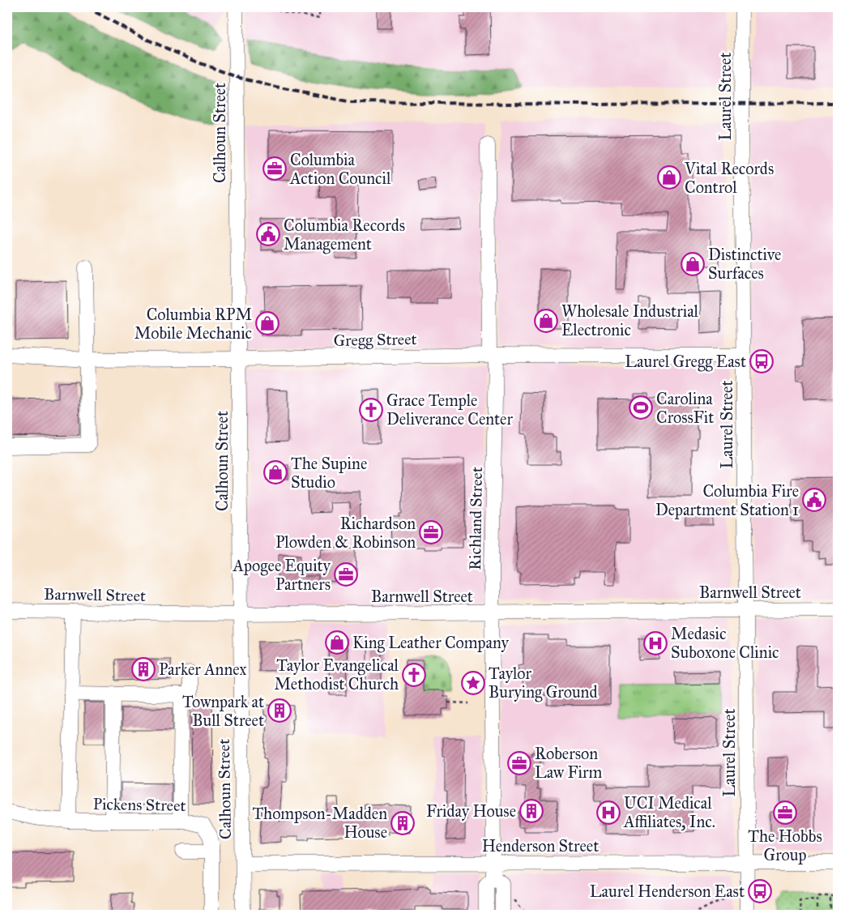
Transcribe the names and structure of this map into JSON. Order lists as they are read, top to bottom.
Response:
{
  "streets": {
    "street": [
      "Laurel Street",
      "Calhoun Street",
      "Gregg Street",
      "Richland Street",
      "Barnwell Street",
      "Pickens Street",
      "Henderson Street"
    ]
  },
  "crossings": [
    ["Laurel Street", "Gregg Street"],
    ["Laurel Street", "Barnwell Street"],
    ["Laurel Street", "Henderson Street"],
    ["Calhoun Street", "Gregg Street"],
    ["Calhoun Street", "Barnwell Street"],
    ["Calhoun Street", "Henderson Street"],
    ["Gregg Street", "Richland Street"],
    ["Richland Street", "Barnwell Street"],
    ["Richland Street", "Henderson Street"]
  ],
  "places": {
    "office": [
      "Columbia Action Council",
      "Richardson Plowden & Robinson",
      "Apogee Equity Partners",
      "Roberson Law Firm",
      "The Hobbs Group"
    ],
    "shop": [
      "Vital Records Control",
      "Distinctive Surfaces",
      "Wholesale Industrial Electronic",
      "Columbia RPM Mobile Mechanic",
      "The Supine Studio",
      "King Leather Company"
    ],
    "public building": ["Columbia Records Management", "Columbia Fire Department Station 1"],
    "bus stop": ["Laurel Gregg East", "Laurel Henderson East"],
    "sports": ["Carolina CrossFit"],
    "church": ["Grace Temple Deliverance Center", "Taylor Evangelical Methodist Church"],
    "hospital": ["Medasic Suboxone Clinic", "UCI Medical Affiliates, Inc."],
    "building": [
      "Parker Annex",
      "Townpark at Bull Street",
      "Friday House",
      "Thompson-Madden House"
    ],
    "place": ["Taylor Burying Ground"]
  }
}
